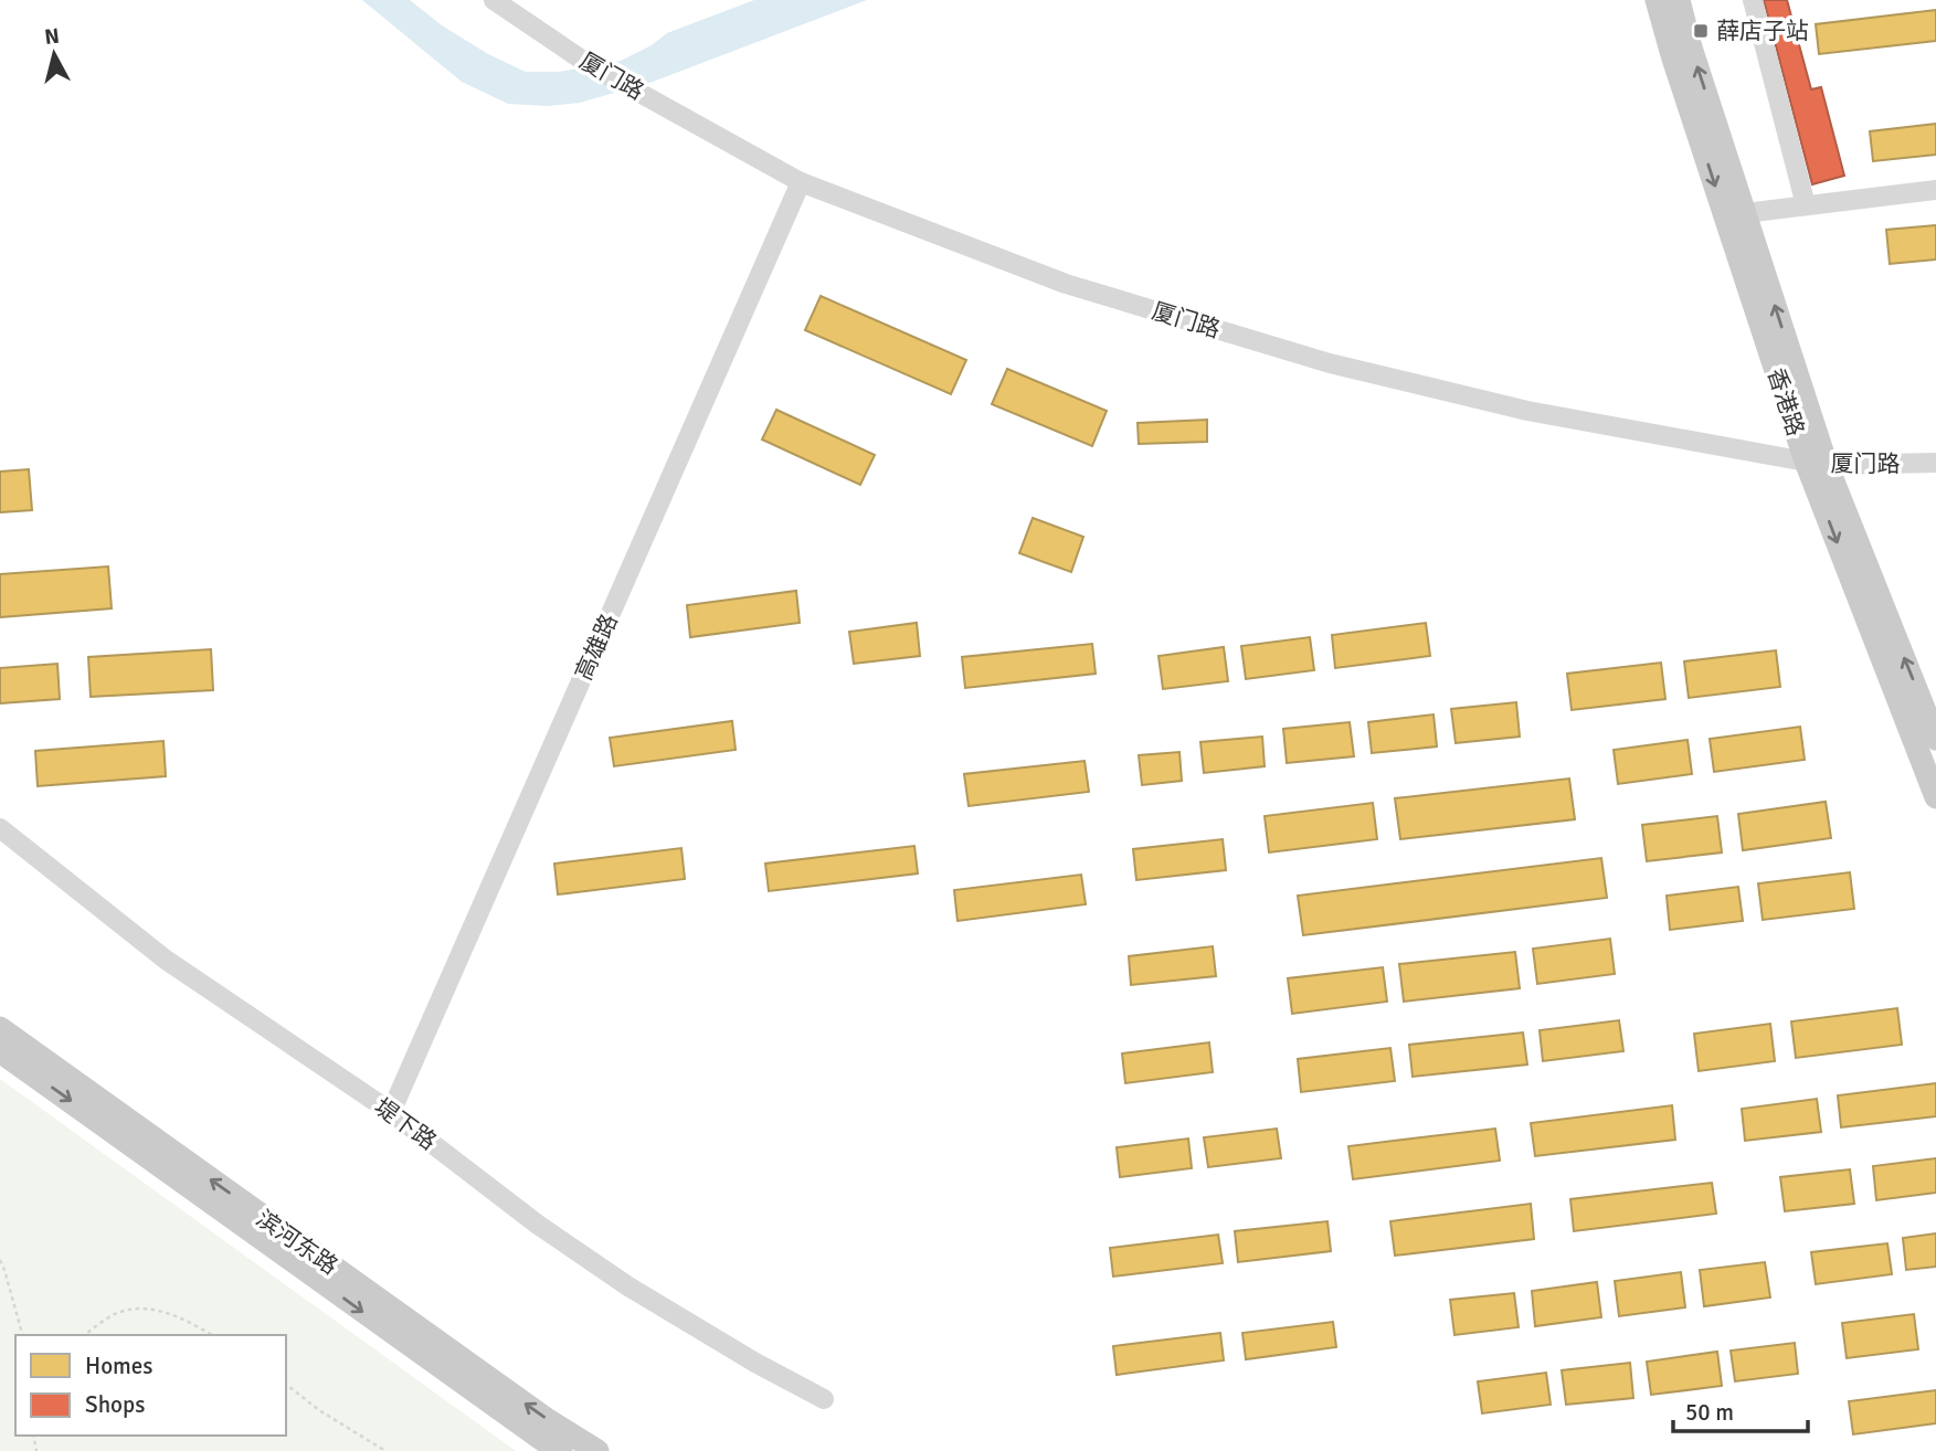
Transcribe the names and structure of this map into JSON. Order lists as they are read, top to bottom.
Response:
{
  "streets": {
    "main road": ["香港路", "滨河东路"],
    "street": ["厦门路", "高雄路", "堤下路"]
  },
  "crossings": [
    ["厦门路", "香港路"],
    ["厦门路", "高雄路"],
    ["高雄路", "堤下路"]
  ],
  "places": {
    "transit": ["薛店子站"]
  },
  "legend": ["Homes", "Shops"],
  "scale_bar": "50 m",
  "north": "top"
}
